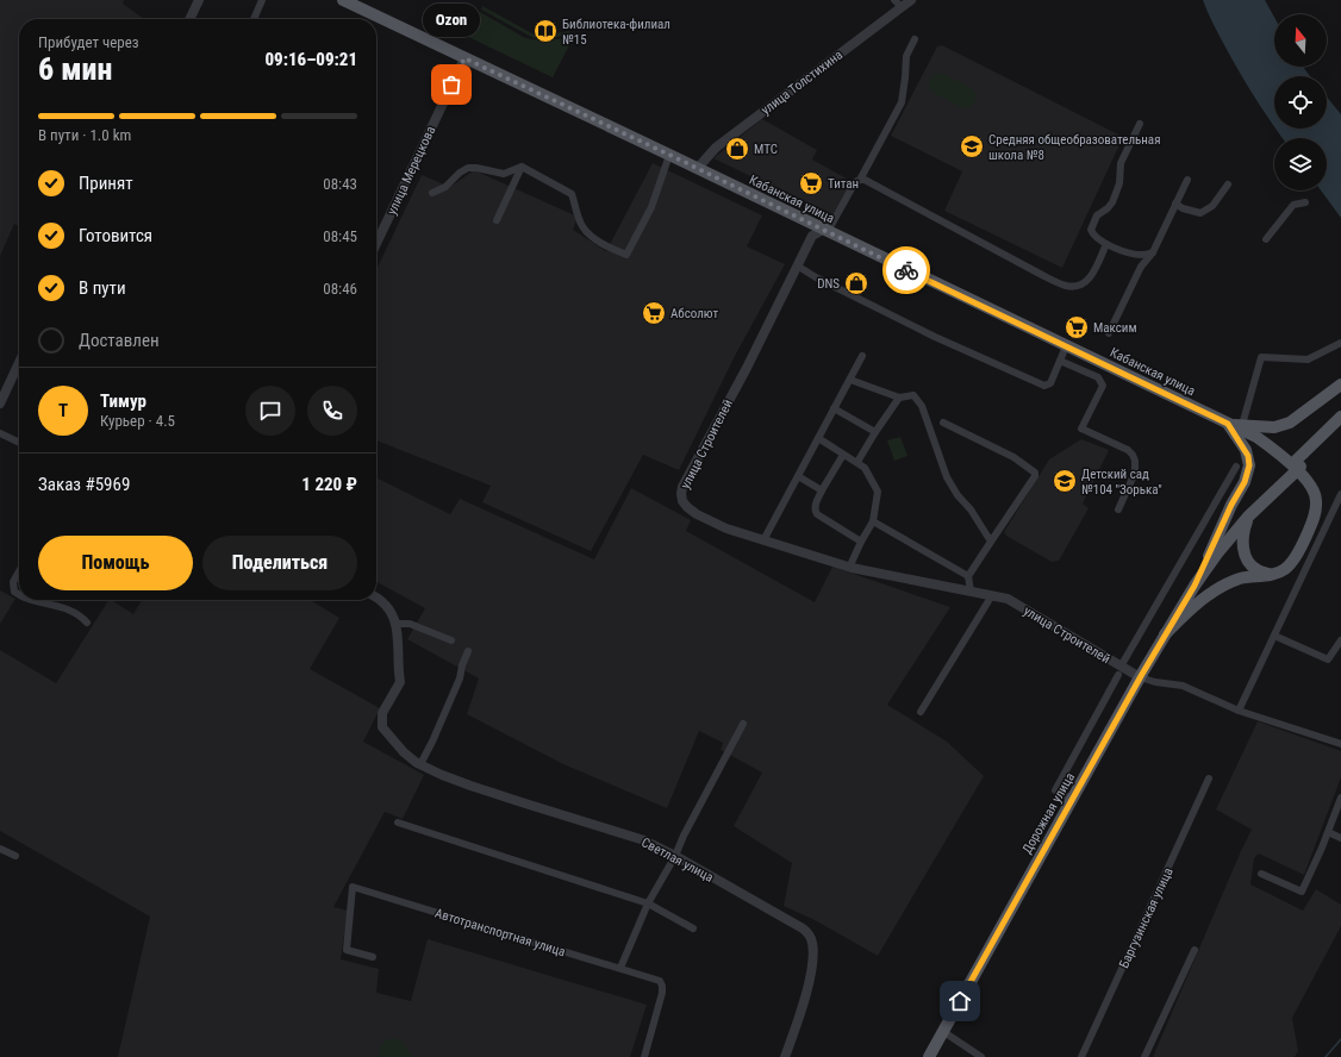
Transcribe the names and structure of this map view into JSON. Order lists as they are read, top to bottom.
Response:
{
  "streets": {
    "main road": ["Кабанская улица", "Дорожная улица"],
    "street": [
      "улица Толстихина",
      "улица Мерецкова",
      "улица Строителей",
      "Светлая улица",
      "Баргузинская улица",
      "Автотранспортная улица"
    ]
  },
  "crossings": [
    ["улица Толстихина", "Кабанская улица"],
    ["улица Мерецкова", "Кабанская улица"],
    ["Кабанская улица", "улица Строителей"],
    ["улица Строителей", "Дорожная улица"]
  ],
  "places": {
    "library": ["Библиотека-филиал №15"],
    "other": ["Ozon"],
    "school or university": ["Средняя общеобразовательная школа №8", "Детский сад №104 \"Зорька\""],
    "shop": ["МТС", "DNS"],
    "supermarket": ["Титан", "Абсолют", "Максим"]
  },
  "north": "top",
  "page": {
    "bubble": "Ozon",
    "heading": ["6 мин", "Прибудет через", "09:16–09:21"],
    "panel": [
      "Тимур",
      "Курьер · 4.5",
      "Заказ #5969",
      "1 220 ₽"
    ],
    "bar": "В пути · 1.0 km",
    "list": [
      ["Принят", "08:43"],
      ["Готовится", "08:45"],
      ["В пути", "08:46"],
      "Доставлен"
    ],
    "round": "Т",
    "buttons": ["Помощь", "Поделиться"]
  }
}
